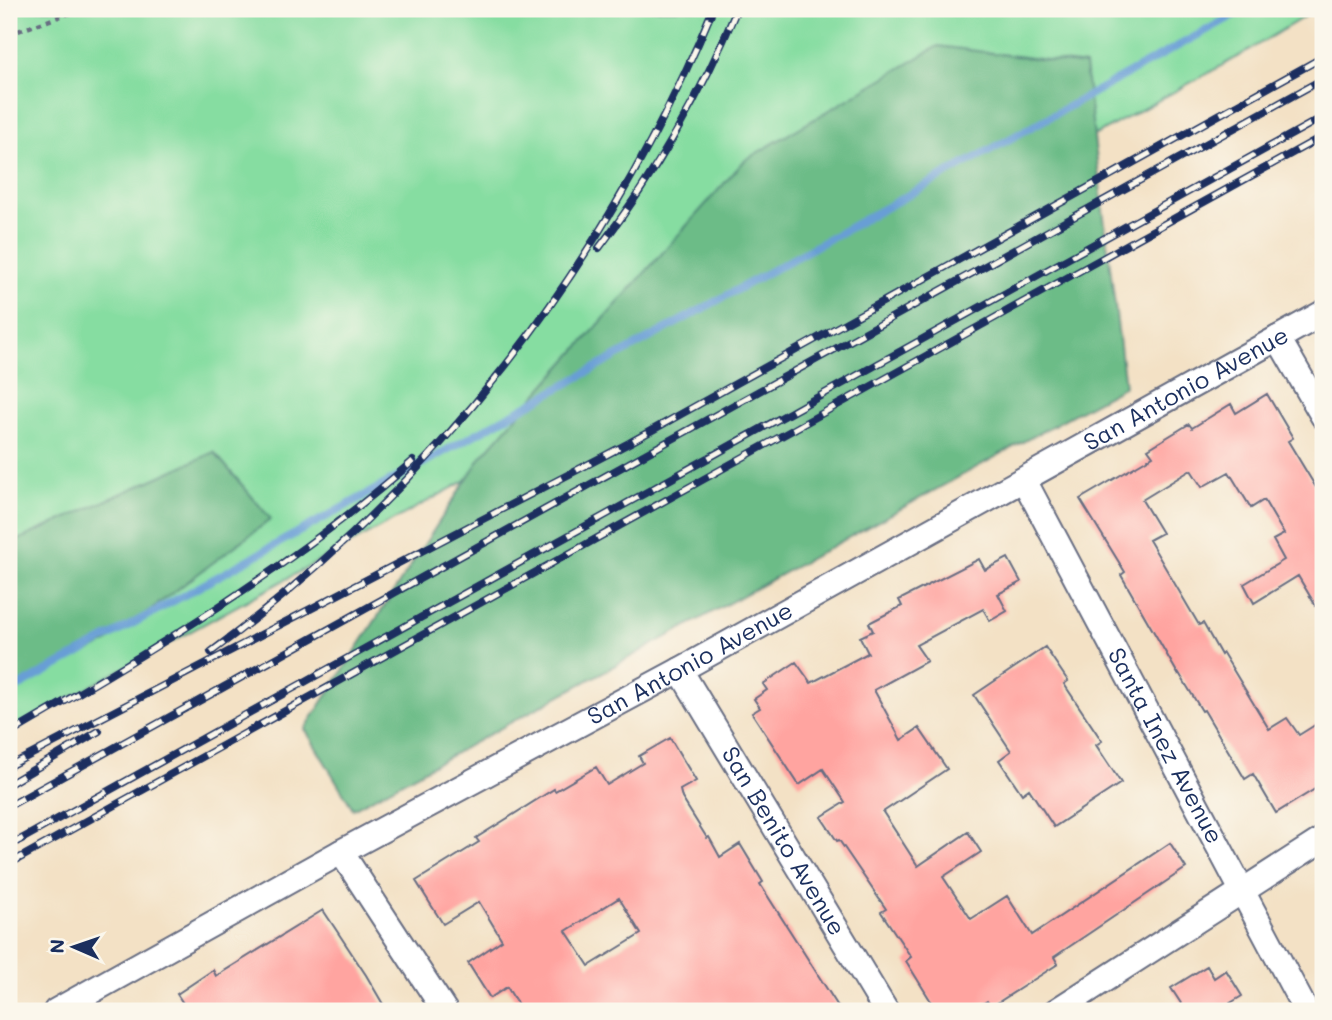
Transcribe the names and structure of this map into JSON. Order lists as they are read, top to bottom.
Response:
{
  "streets": {
    "street": ["San Antonio Avenue", "Santa Inez Avenue", "San Benito Avenue"]
  },
  "crossings": [
    ["San Antonio Avenue", "Santa Inez Avenue"],
    ["San Antonio Avenue", "San Benito Avenue"]
  ],
  "north": "left"
}
